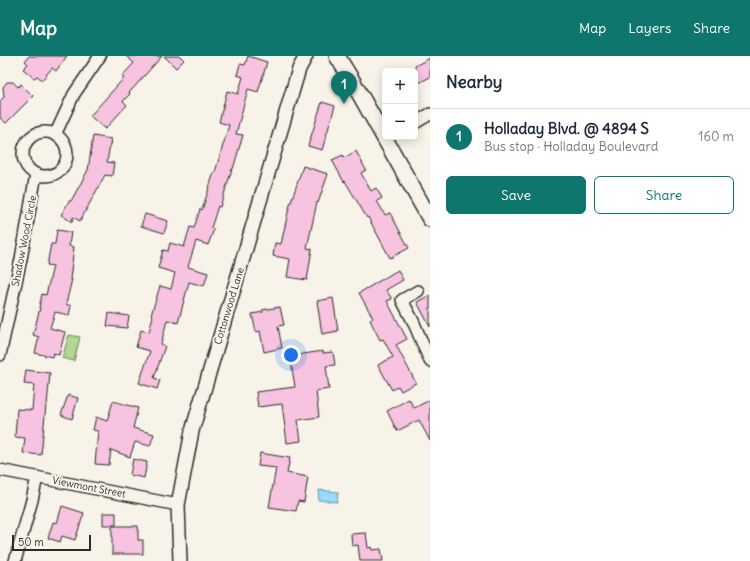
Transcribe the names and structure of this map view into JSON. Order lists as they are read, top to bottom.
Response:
{
  "streets": {
    "street": ["Shadow Wood Circle", "Cottonwood Lane", "Viewmont Street"]
  },
  "crossings": [
    ["Cottonwood Lane", "Viewmont Street"]
  ],
  "scale_bar": "50 m",
  "page": {
    "header": "Map",
    "nav": ["Map", "Layers", "Share"],
    "heading": "Nearby",
    "map_buttons": ["+", "−"],
    "pins": "1",
    "list": [
      {
        "mark": "1",
        "name": "Holladay Blvd. @ 4894 S",
        "note": "Bus stop · Holladay Boulevard",
        "value": "160 m"
      }
    ],
    "buttons": ["Save", "Share"],
    "scale": "50 m"
  }
}
